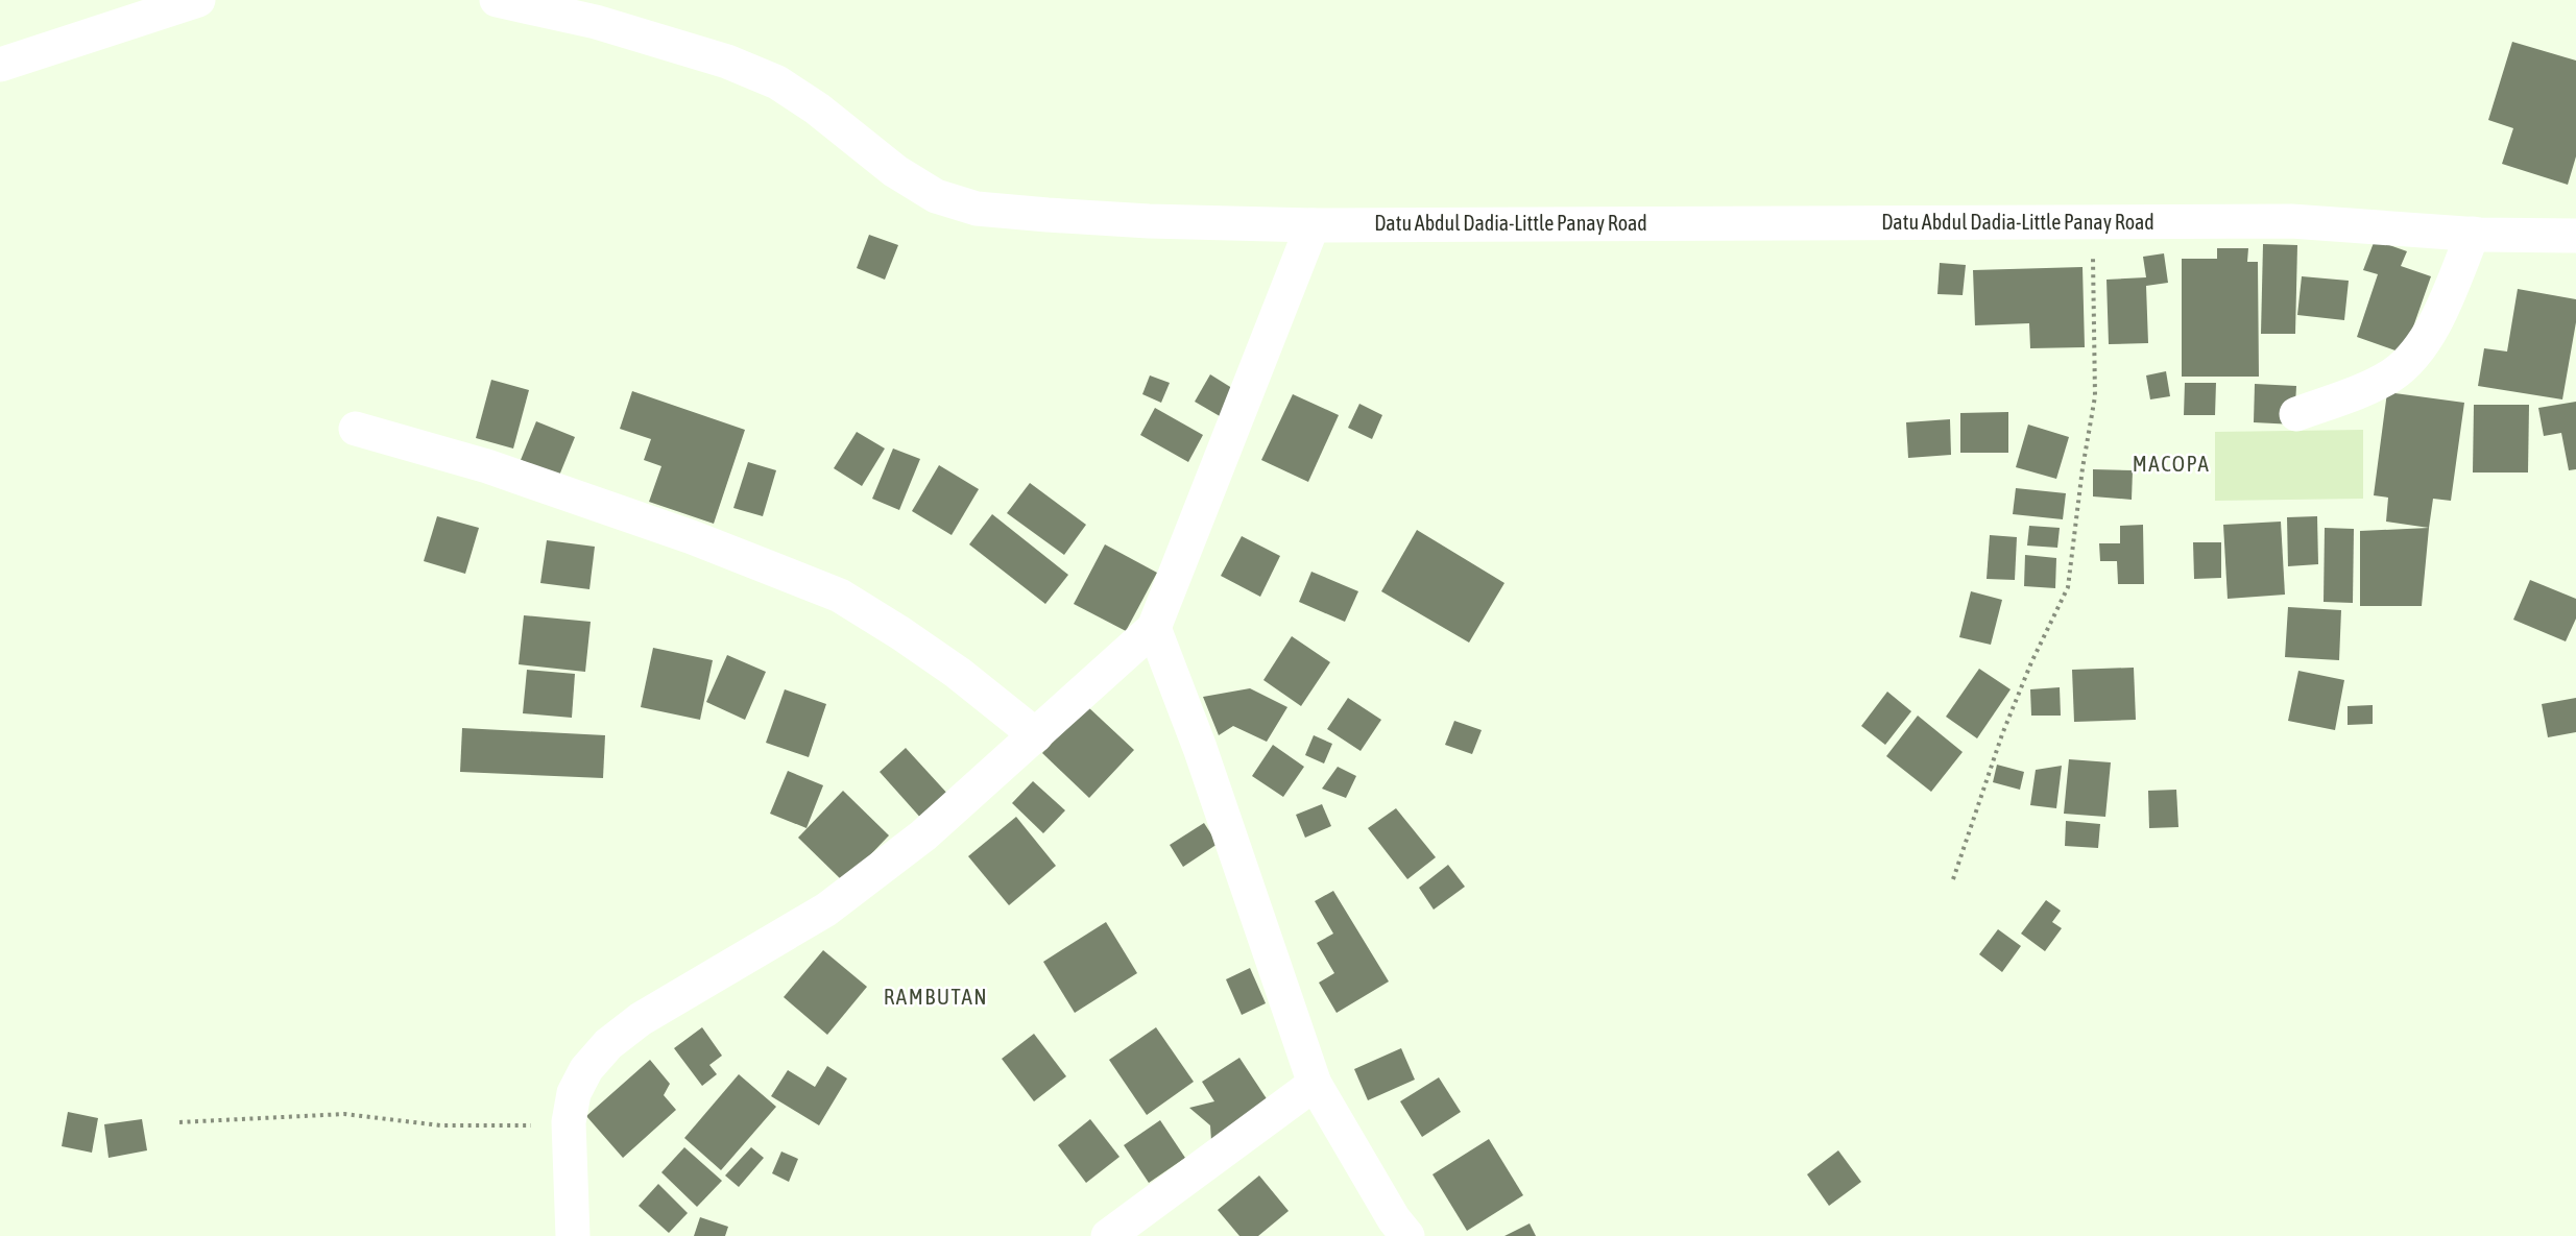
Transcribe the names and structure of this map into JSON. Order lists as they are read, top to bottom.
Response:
{
  "streets": {
    "street": ["Datu Abdul Dadia-Little Panay Road"]
  },
  "districts": ["MACOPA", "RAMBUTAN"]
}
